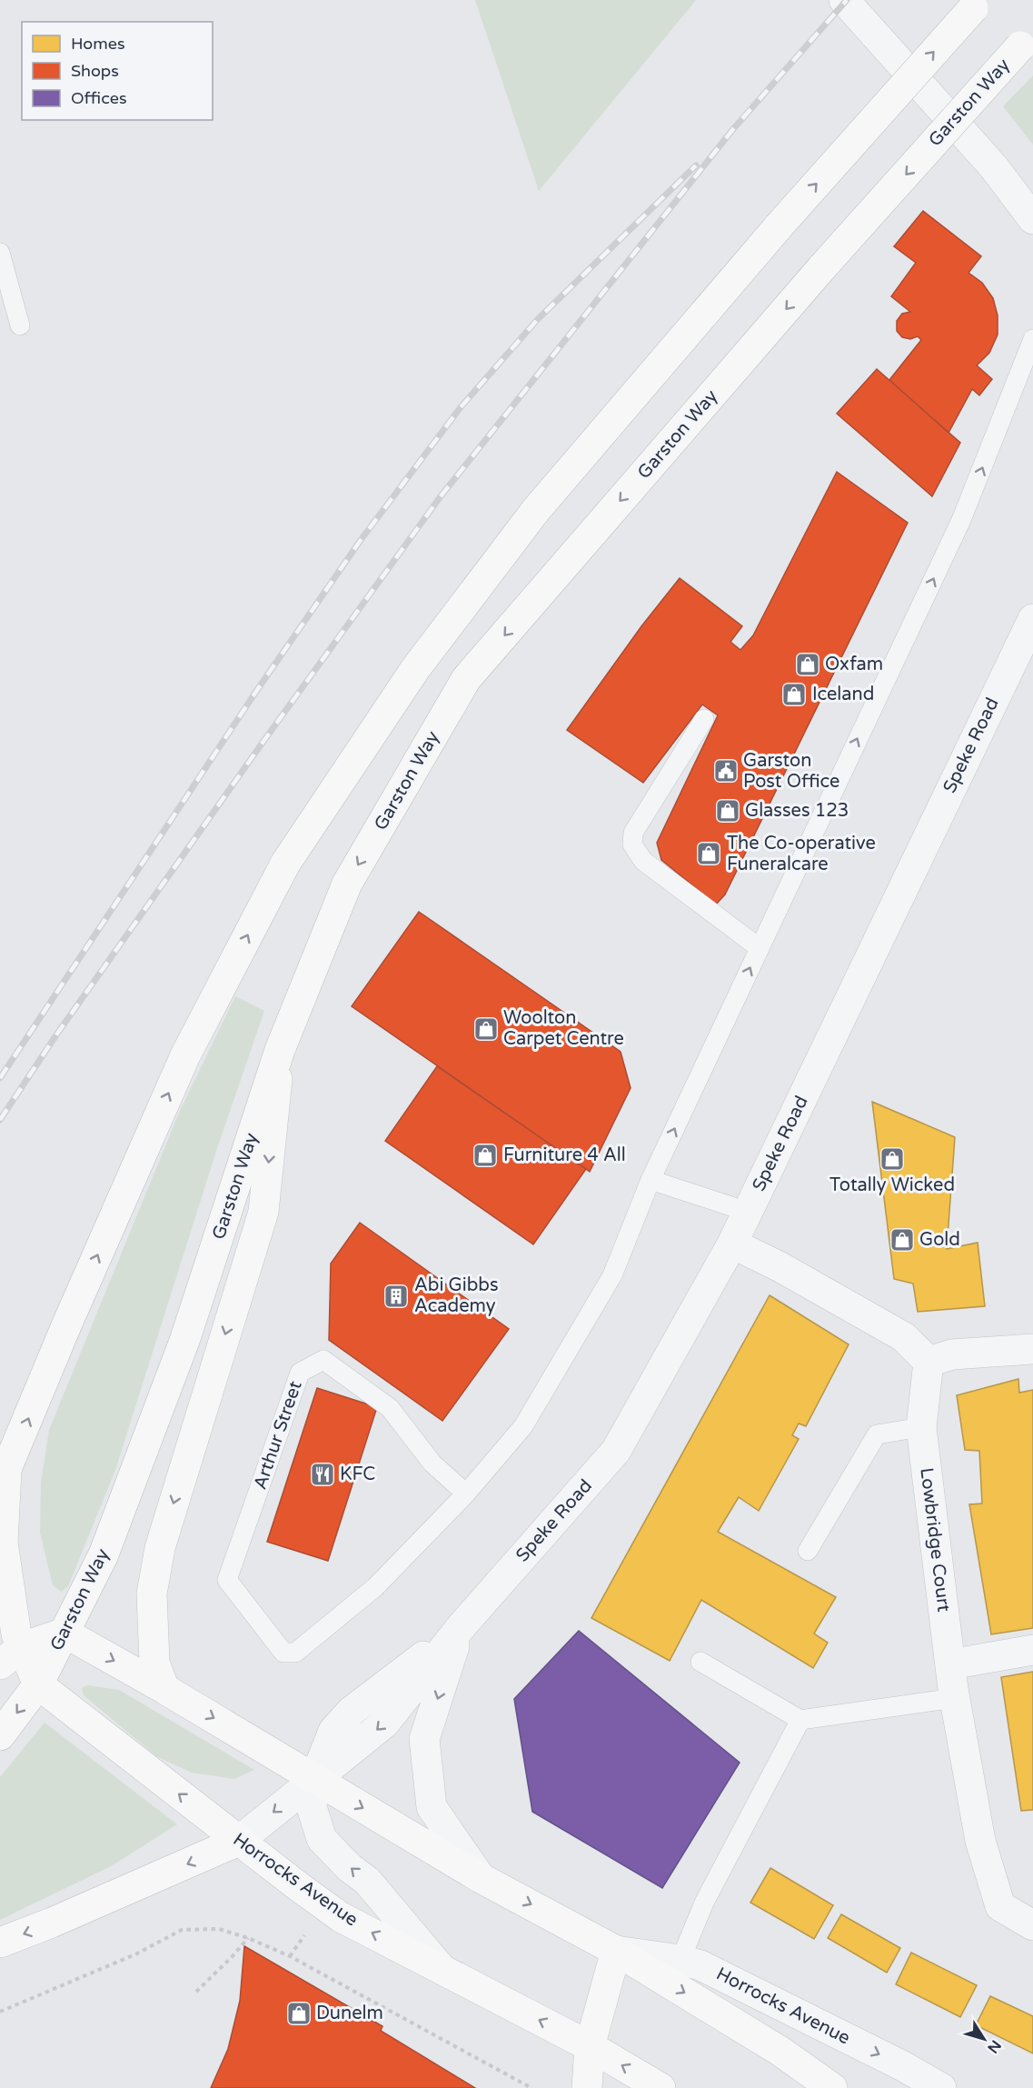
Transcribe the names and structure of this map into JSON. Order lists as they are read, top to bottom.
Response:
{
  "streets": {
    "main road": ["Garston Way", "Horrocks Avenue"],
    "street": ["Speke Road", "Lowbridge Court"],
    "lane": ["Arthur Street"]
  },
  "crossings": [
    ["Garston Way", "Horrocks Avenue"],
    ["Speke Road", "Horrocks Avenue"]
  ],
  "places": {
    "shop": [
      "Oxfam",
      "Iceland",
      "Glasses 123",
      "The Co-operative Funeralcare",
      "Woolton Carpet Centre",
      "Furniture 4 All",
      "Totally Wicked",
      "Gold",
      "Dunelm"
    ],
    "public building": ["Garston Post Office"],
    "building": ["Abi Gibbs Academy"],
    "restaurant": ["KFC"]
  },
  "legend": ["Homes", "Shops", "Offices"],
  "north": "bottom right"
}
